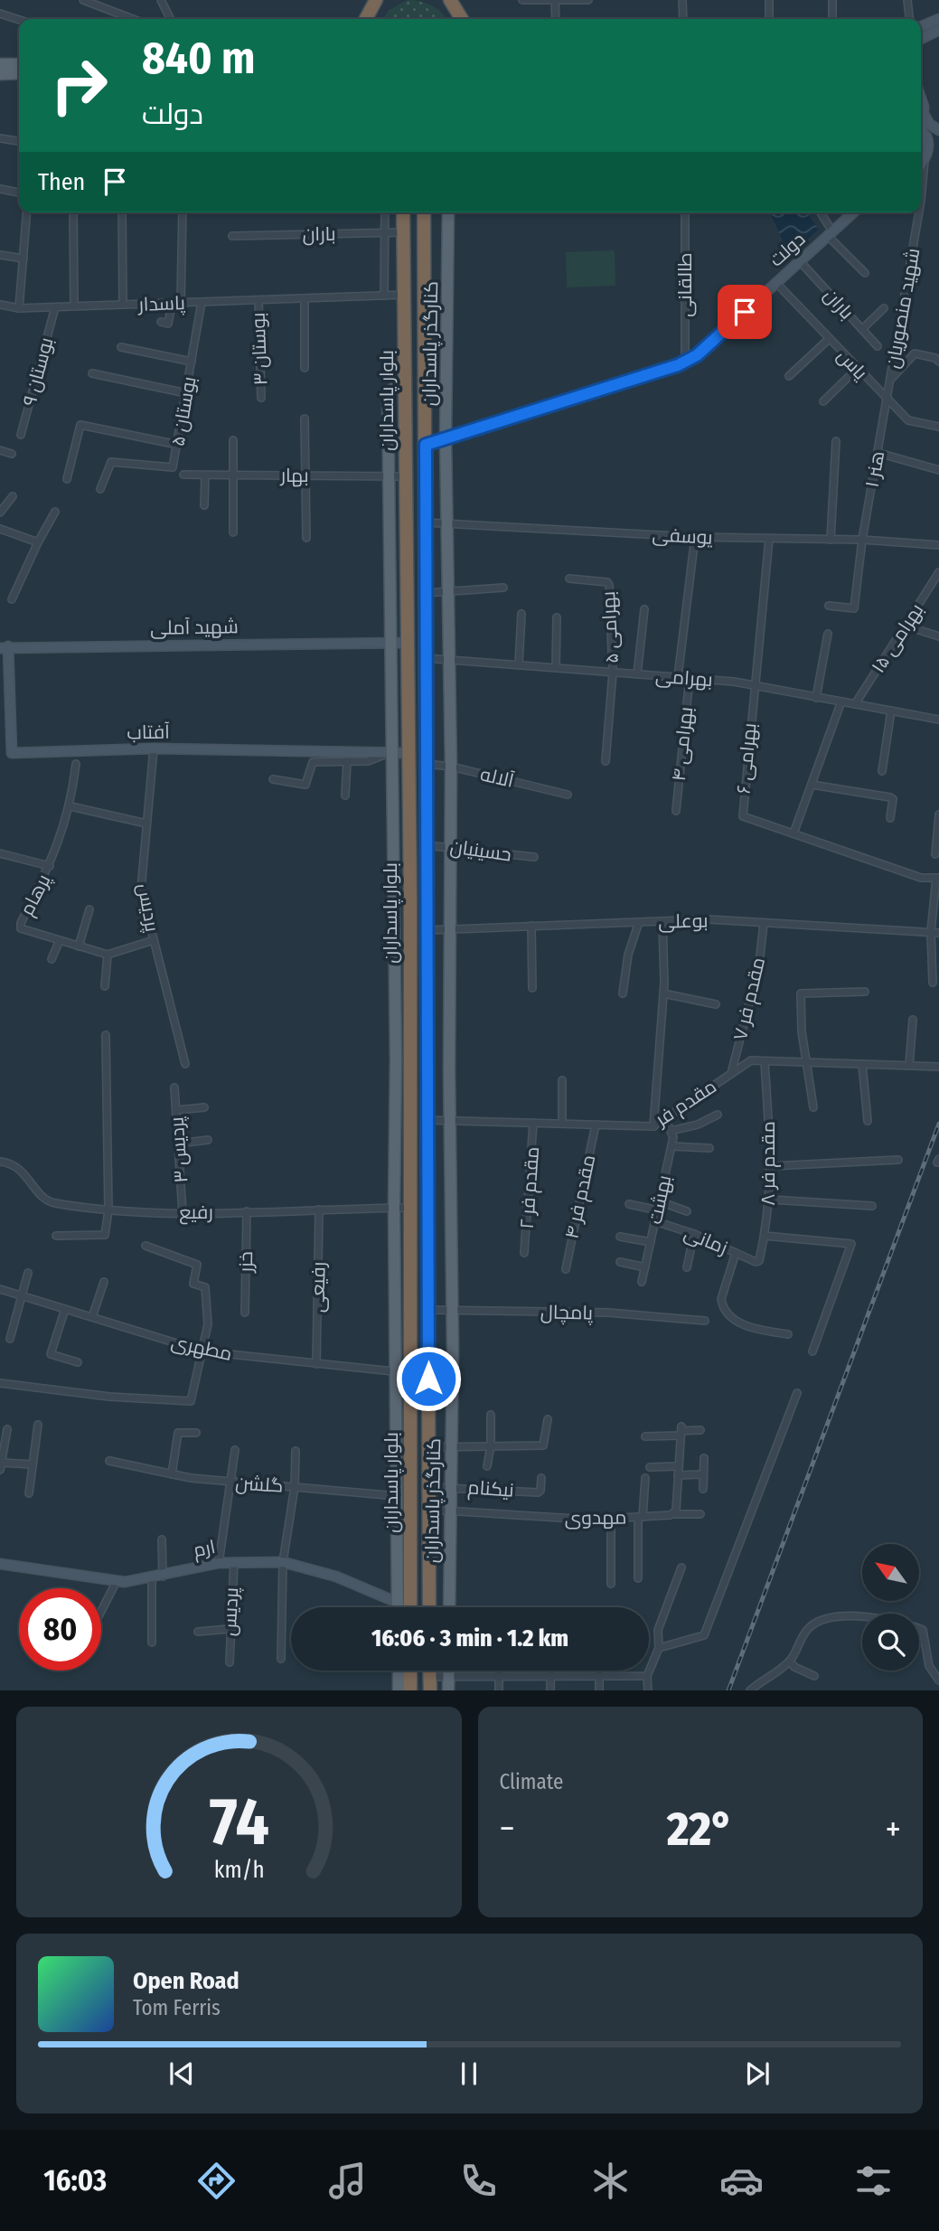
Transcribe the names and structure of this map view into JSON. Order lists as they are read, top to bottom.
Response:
{
  "streets": {
    "highway": ["بلوار پاسداران"],
    "main road": [
      "دولت",
      "کنارگذر پاسداران",
      "شهید آملی",
      "آفتاب",
      "ارم"
    ],
    "street": [
      "باران",
      "طالقانی",
      "پاسدار",
      "شهید منصوریان",
      "بوستان ۳",
      "یاس",
      "بوستان ۹",
      "بوستان ۵",
      "هنر ۱",
      "بهار",
      "یوسفی",
      "بهرامی ۵",
      "بهرامی ۱۵",
      "بهرامی",
      "بهرامی ۴",
      "بهرامی ۶",
      "آلاله",
      "حسینیان",
      "پرهام",
      "پردیس",
      "بوعلی",
      "مقدم فر ۷",
      "مقدم فر",
      "پردیس ۳",
      "مقدم فر ۸",
      "مقدم فر ۲",
      "مقدم فر ۴",
      "بهشت",
      "رفیع",
      "زمانی",
      "خزر",
      "رفیعی",
      "پامچال",
      "مطهری",
      "گلشن",
      "نیکنام",
      "مهدوی"
    ]
  },
  "crossings": [
    ["باران", "دولت"],
    ["باران", "بلوار پاسداران"],
    ["دولت", "طالقانی"],
    ["دولت", "کنارگذر پاسداران"],
    ["دولت", "یاس"],
    ["دولت", "بلوار پاسداران"],
    ["پاسدار", "بوستان ۳"],
    ["پاسدار", "بوستان ۹"],
    ["پاسدار", "بلوار پاسداران"],
    ["پاسدار", "بوستان ۵"],
    ["شهید منصوریان", "یاس"],
    ["شهید منصوریان", "هنر ۱"],
    ["کنارگذر پاسداران", "بلوار پاسداران"],
    ["کنارگذر پاسداران", "بهار"],
    ["کنارگذر پاسداران", "یوسفی"],
    ["کنارگذر پاسداران", "شهید آملی"],
    ["کنارگذر پاسداران", "بهرامی"],
    ["کنارگذر پاسداران", "آفتاب"],
    ["کنارگذر پاسداران", "آلاله"],
    ["کنارگذر پاسداران", "حسینیان"],
    ["کنارگذر پاسداران", "بوعلی"],
    ["کنارگذر پاسداران", "مقدم فر"],
    ["کنارگذر پاسداران", "رفیع"],
    ["کنارگذر پاسداران", "پامچال"],
    ["کنارگذر پاسداران", "مطهری"],
    ["کنارگذر پاسداران", "گلشن"],
    ["کنارگذر پاسداران", "نیکنام"],
    ["کنارگذر پاسداران", "مهدوی"],
    ["یاس", "هنر ۱"],
    ["بلوار پاسداران", "بهار"],
    ["بلوار پاسداران", "یوسفی"],
    ["بلوار پاسداران", "شهید آملی"],
    ["بلوار پاسداران", "بهرامی"],
    ["بلوار پاسداران", "آفتاب"],
    ["بلوار پاسداران", "آلاله"],
    ["بلوار پاسداران", "حسینیان"],
    ["بلوار پاسداران", "بوعلی"],
    ["بلوار پاسداران", "مقدم فر"],
    ["بلوار پاسداران", "رفیع"],
    ["بلوار پاسداران", "پامچال"],
    ["بلوار پاسداران", "مطهری"],
    ["بلوار پاسداران", "گلشن"],
    ["بلوار پاسداران", "نیکنام"],
    ["بلوار پاسداران", "مهدوی"],
    ["هنر ۱", "یوسفی"],
    ["شهید آملی", "آفتاب"],
    ["بهرامی ۵", "بهرامی"],
    ["بهرامی ۱۵", "بهرامی"],
    ["بهرامی", "بهرامی ۴"],
    ["بهرامی", "بهرامی ۶"],
    ["آفتاب", "پردیس"],
    ["پردیس", "ارم"],
    ["بوعلی", "مقدم فر ۷"],
    ["مقدم فر ۷", "مقدم فر"],
    ["مقدم فر", "مقدم فر ۸"],
    ["مقدم فر", "مقدم فر ۲"],
    ["مقدم فر", "مقدم فر ۴"],
    ["مقدم فر", "بهشت"],
    ["پردیس ۳", "رفیع"],
    ["مقدم فر ۸", "زمانی"],
    ["بهشت", "زمانی"],
    ["رفیع", "خزر"],
    ["رفیع", "رفیعی"],
    ["رفیعی", "مطهری"]
  ],
  "north": "top left",
  "page": {
    "turn": ["840 m", "دولت"],
    "then": "Then",
    "limit": "80",
    "trip": "16:06 · 3 min · 1.2 km",
    "tile": "Climate",
    "heat": ["−", "22°", "+"],
    "song": ["Open Road", "Tom Ferris"],
    "tabs": "16:03",
    "gauge": ["74", "km/h"]
  }
}
